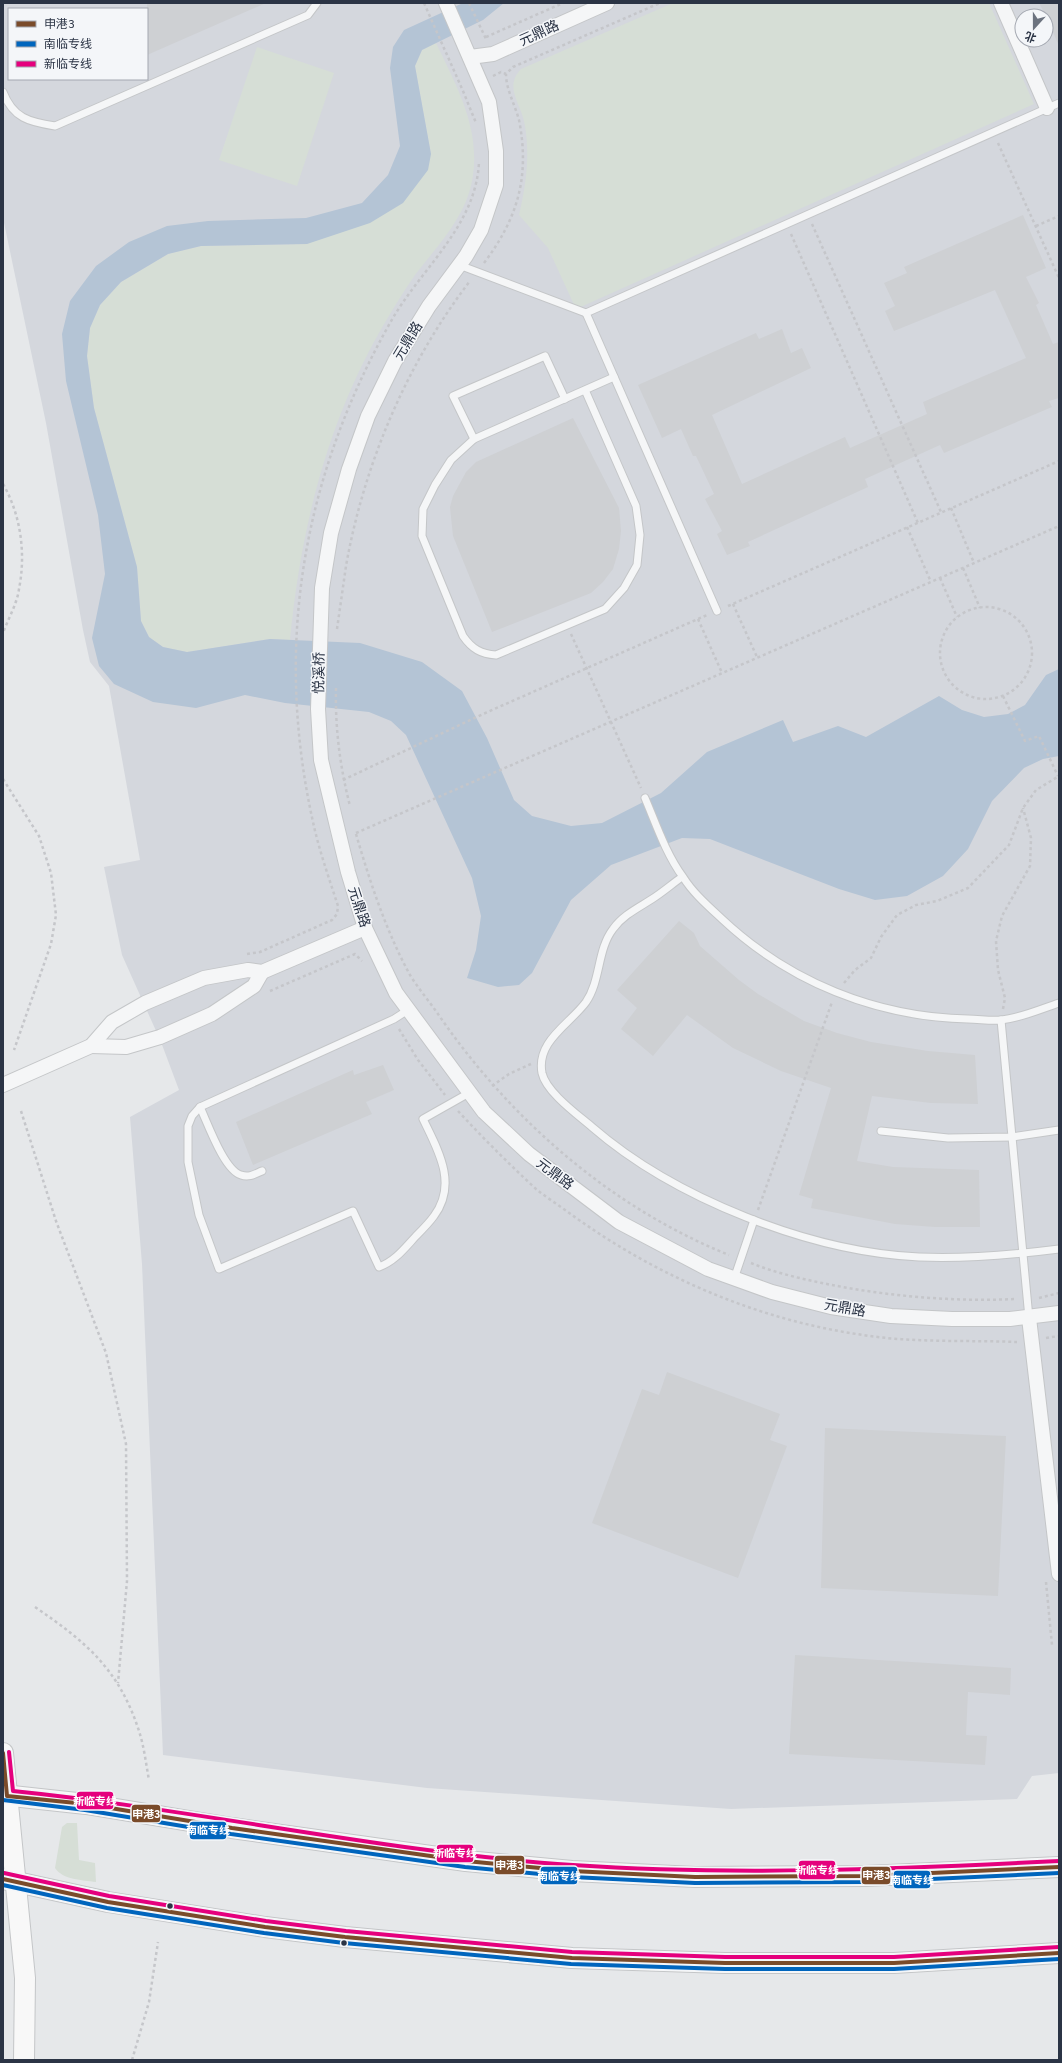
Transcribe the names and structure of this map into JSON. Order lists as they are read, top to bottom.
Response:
{
  "streets": {
    "street": ["元鼎路", "悦溪桥"]
  },
  "crossings": [
    ["元鼎路", "悦溪桥"]
  ],
  "lines": ["transit line 新临专线", "transit line 申港3", "transit line 南临专线"],
  "legend": ["申港3", "南临专线", "新临专线"],
  "north": "bottom"
}
